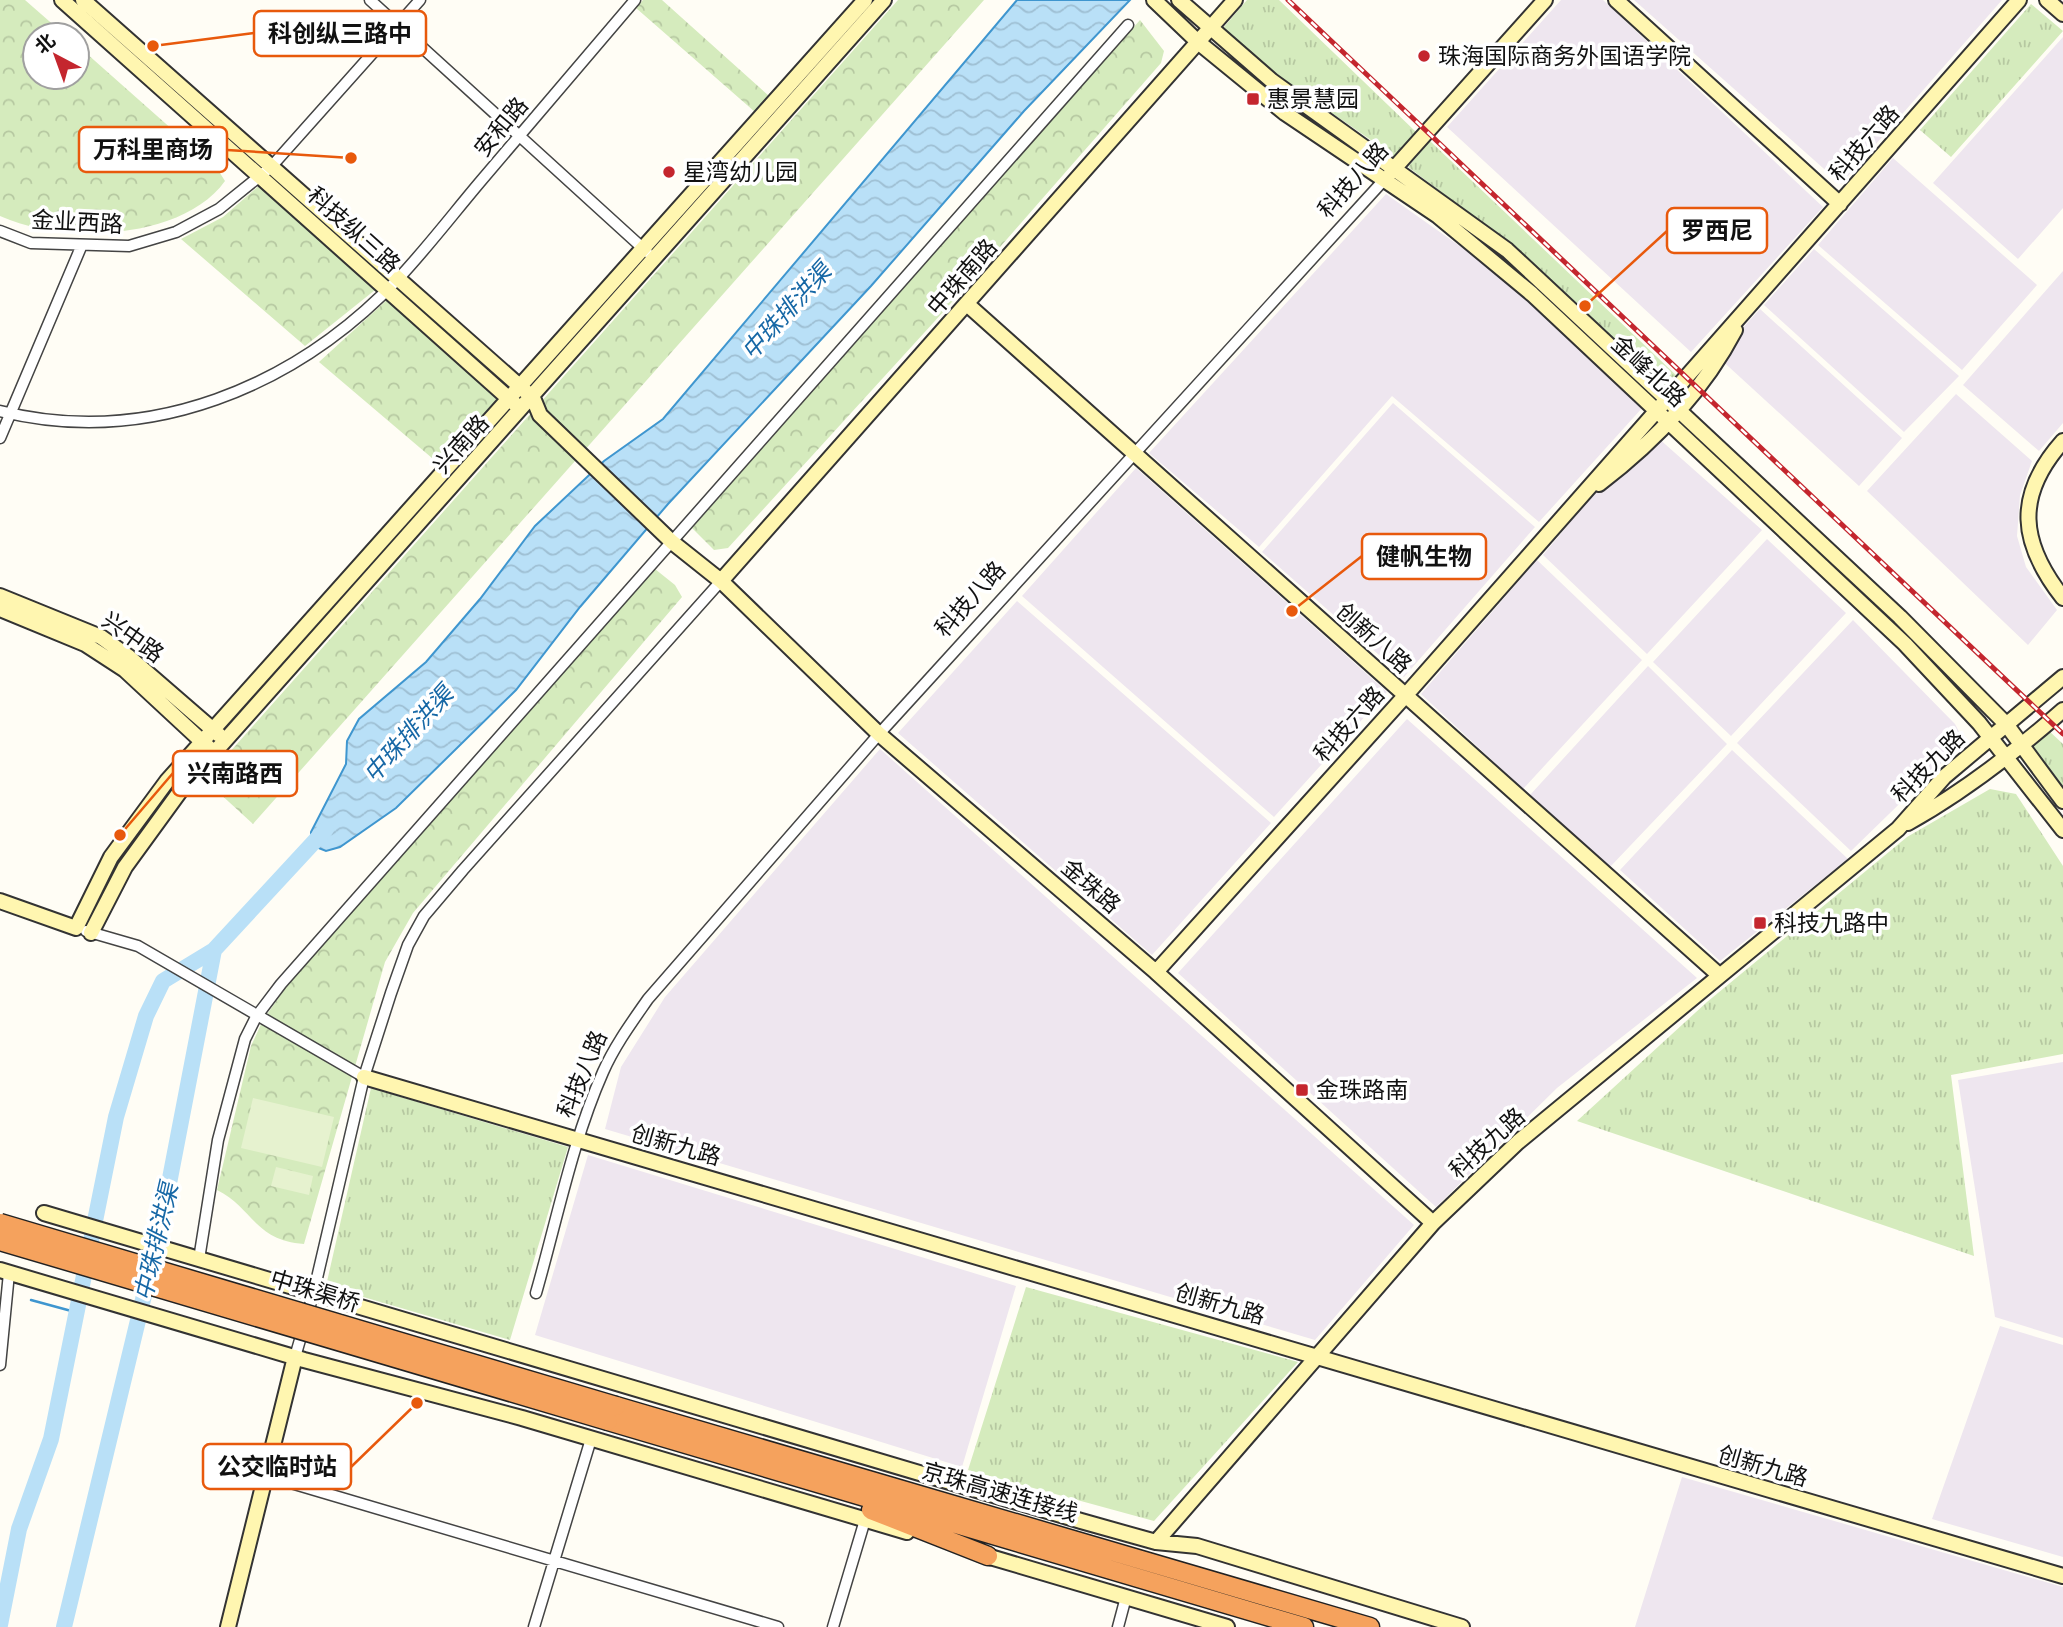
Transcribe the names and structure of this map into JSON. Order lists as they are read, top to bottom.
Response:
{
  "streets": {
    "highway": ["中珠渠桥", "京珠高速连接线"],
    "street": [
      "安和路",
      "科技六路",
      "科技八路",
      "金业西路",
      "科技纵三路",
      "中珠南路",
      "金峰北路",
      "兴南路",
      "兴中路",
      "创新八路",
      "科技九路",
      "金珠路",
      "创新九路"
    ]
  },
  "crossings": [
    ["安和路", "科技纵三路"],
    ["科技六路", "金峰北路"],
    ["科技六路", "创新八路"],
    ["科技六路", "金珠路"],
    ["科技八路", "金峰北路"],
    ["科技八路", "创新八路"],
    ["科技八路", "金珠路"],
    ["科技八路", "创新九路"],
    ["金业西路", "科技纵三路"],
    ["科技纵三路", "兴南路"],
    ["中珠南路", "金峰北路"],
    ["中珠南路", "创新八路"],
    ["中珠南路", "金珠路"],
    ["金峰北路", "科技九路"],
    ["兴南路", "兴中路"],
    ["创新八路", "科技九路"],
    ["科技九路", "金珠路"],
    ["科技九路", "创新九路"],
    ["中珠渠桥", "京珠高速连接线"]
  ],
  "water": ["中珠排洪渠"],
  "places": {
    "other": [
      "科创纵三路中",
      "珠海国际商务外国语学院",
      "万科里商场",
      "星湾幼儿园",
      "罗西尼",
      "健帆生物",
      "兴南路西",
      "公交临时站"
    ],
    "transit": ["惠景慧园", "科技九路中", "金珠路南"]
  },
  "north": "top left"
}
